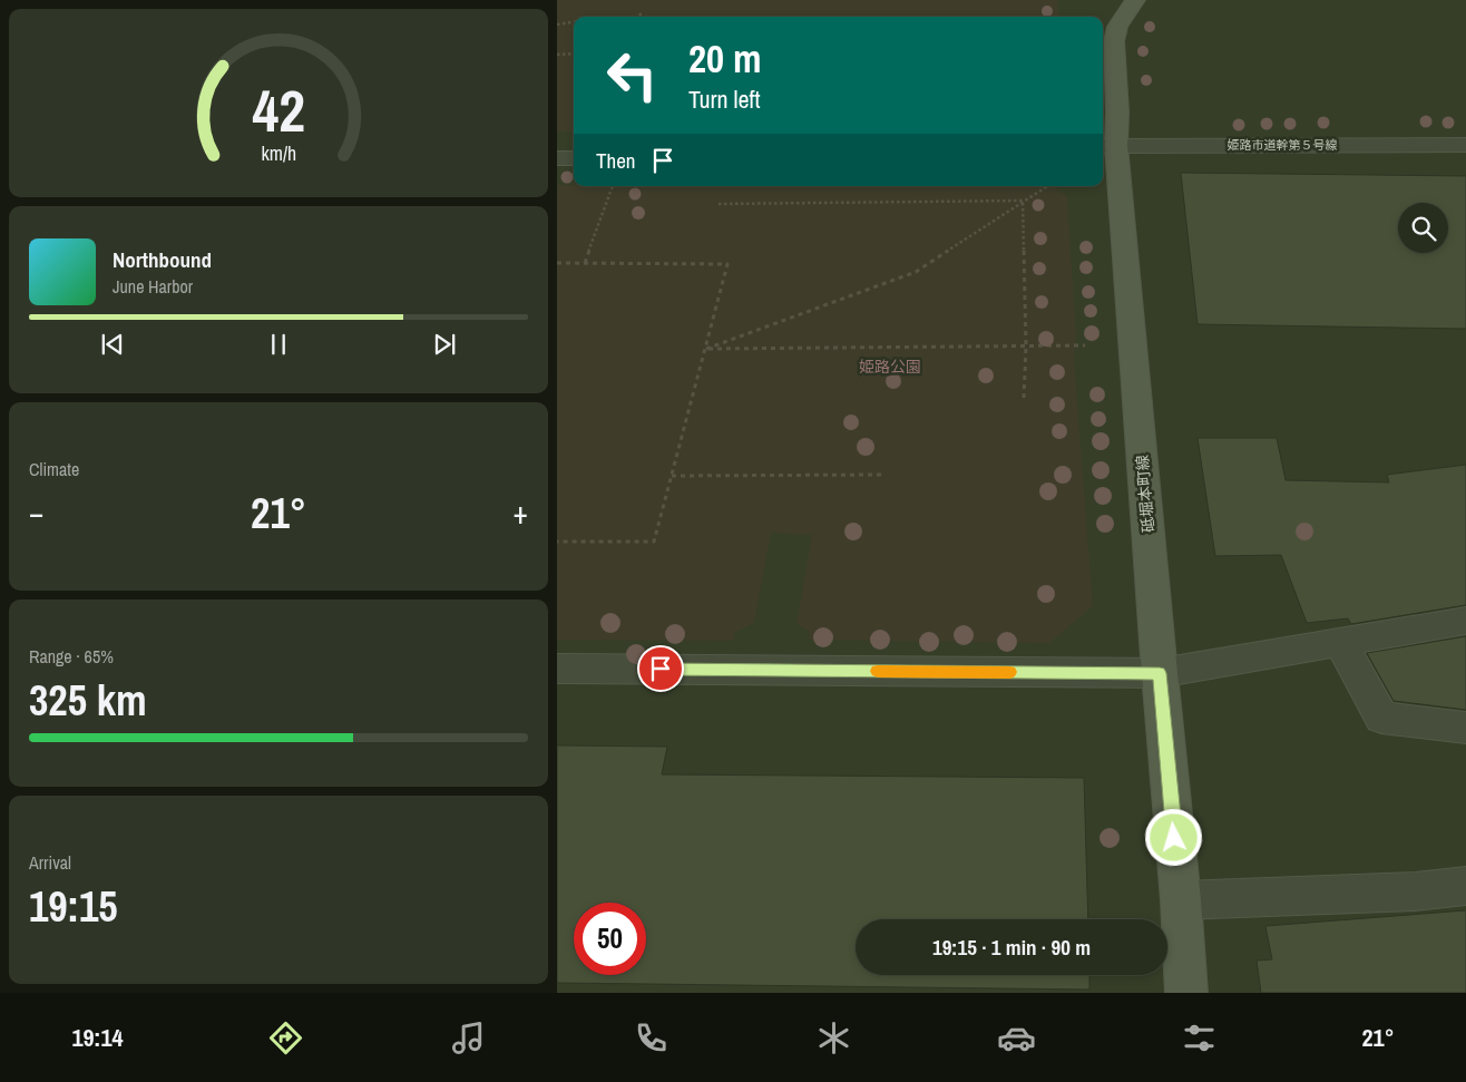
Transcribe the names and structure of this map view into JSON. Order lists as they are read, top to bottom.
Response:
{
  "streets": {
    "main road": ["砥堀本町線"],
    "street": ["姫路市道幹第５号線"]
  },
  "crossings": [
    ["姫路市道幹第５号線", "砥堀本町線"]
  ],
  "parks": ["姫路公園"],
  "page": {
    "turn": ["20 m", "Turn left"],
    "then": "Then",
    "song": ["Northbound", "June Harbor"],
    "tile": [
      "Climate",
      ["Range · 65%", "325 km"],
      ["Arrival", "19:15"]
    ],
    "heat": ["−", "21°", "+"],
    "limit": "50",
    "trip": "19:15 · 1 min · 90 m",
    "tabs": ["19:14", "21°"],
    "gauge": ["42", "km/h"]
  }
}
